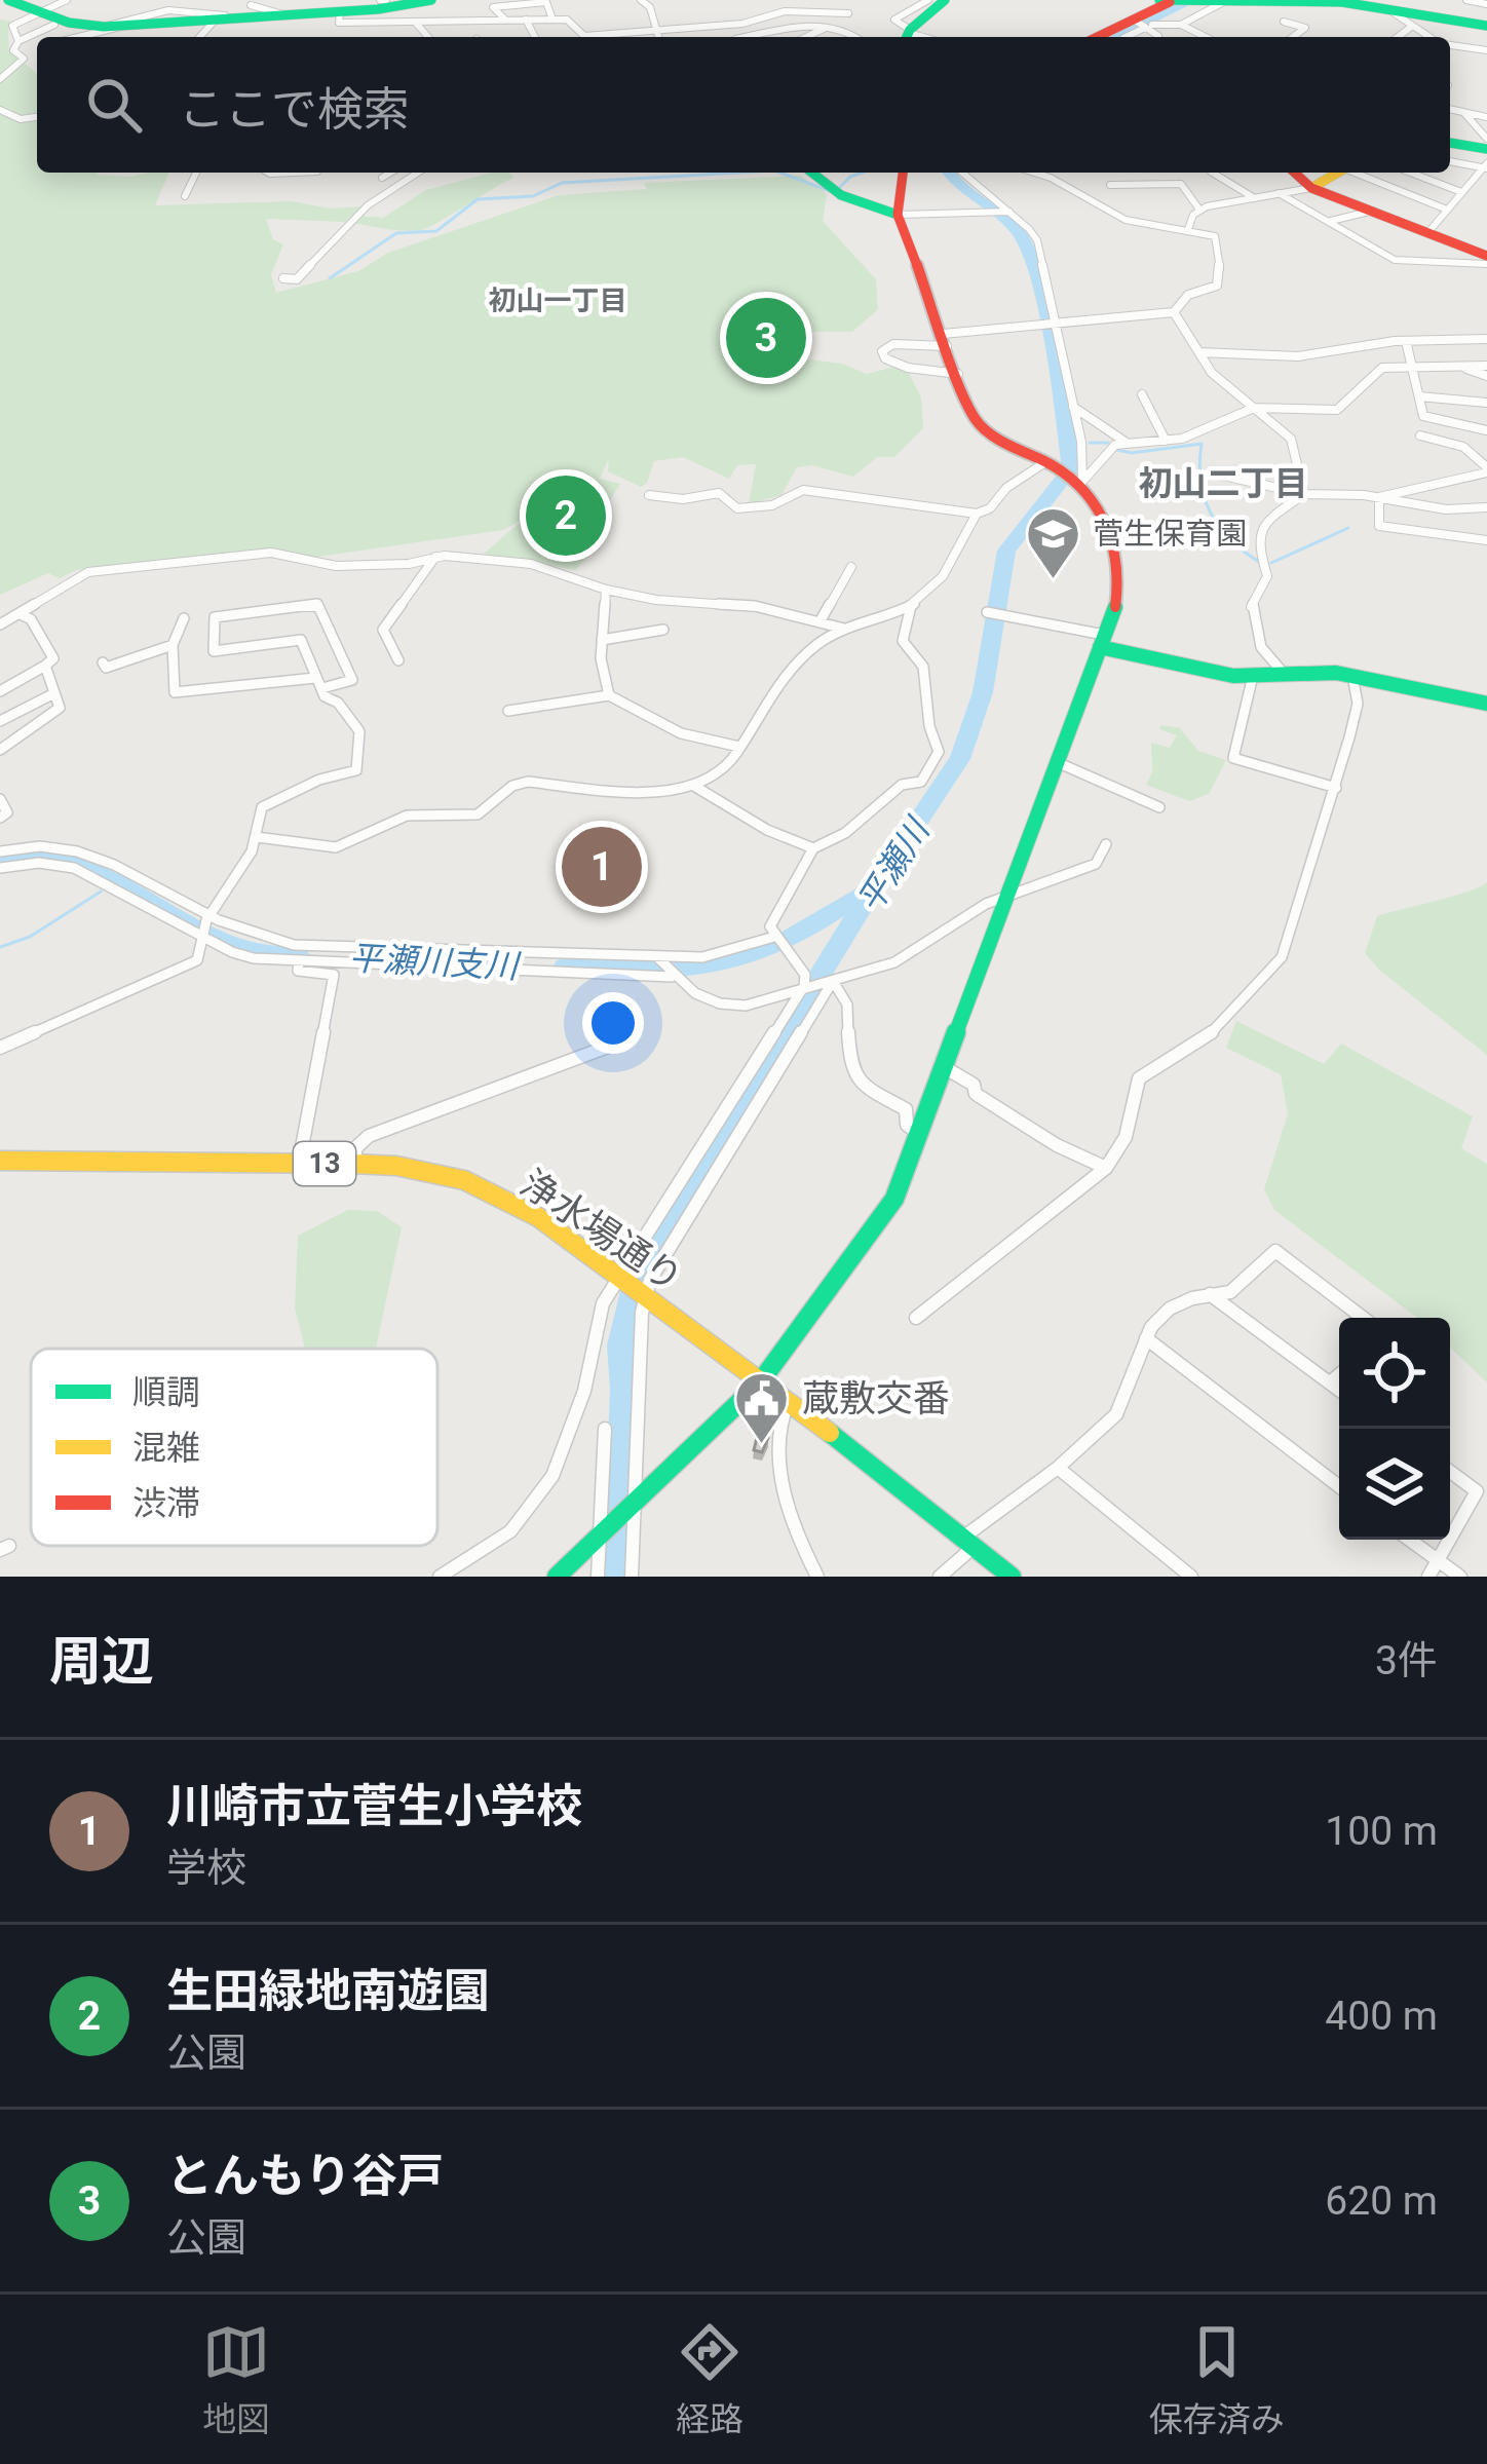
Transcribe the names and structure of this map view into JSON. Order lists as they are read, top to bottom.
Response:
{
  "streets": {
    "street": ["13", "浄水場通り"]
  },
  "districts": ["初山一丁目", "初山二丁目"],
  "water": ["平瀬川", "平瀬川支川"],
  "places": {
    "school or university": ["菅生保育園"],
    "public building": ["蔵敷交番"]
  },
  "legend": ["順調", "混雑", "渋滞"],
  "page": {
    "search": "ここで検索",
    "pins": ["3", "2", "1"],
    "heading": ["周辺", "3件"],
    "list": [
      {
        "mark": "1",
        "name": "川崎市立菅生小学校",
        "note": "学校",
        "value": "100 m"
      },
      {
        "mark": "2",
        "name": "生田緑地南遊園",
        "note": "公園",
        "value": "400 m"
      },
      {
        "mark": "3",
        "name": "とんもり谷戸",
        "note": "公園",
        "value": "620 m"
      }
    ],
    "nav": ["地図", "経路", "保存済み"]
  }
}
